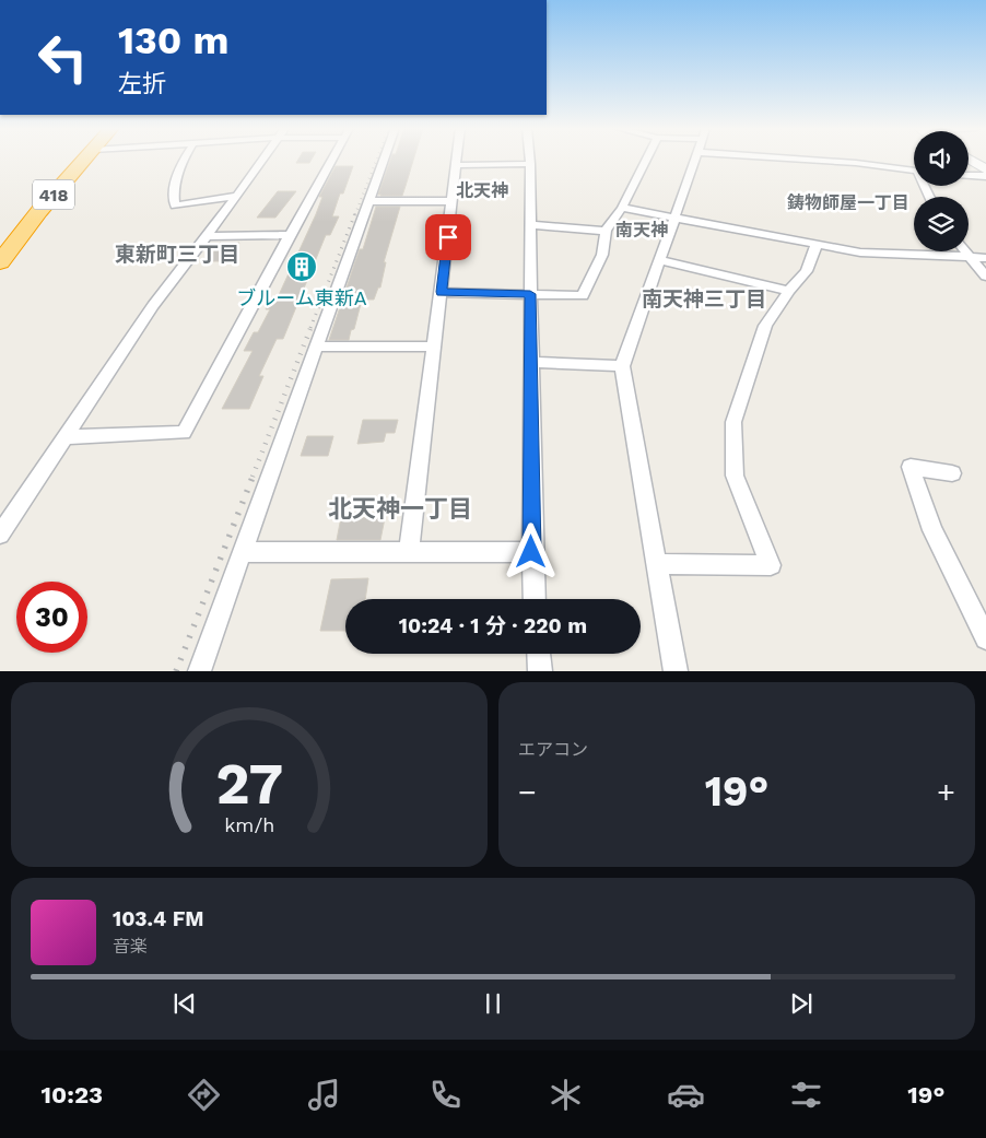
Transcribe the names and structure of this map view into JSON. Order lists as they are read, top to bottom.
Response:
{
  "streets": {
    "highway": ["418"]
  },
  "districts": [
    "北天神",
    "鋳物師屋一丁目",
    "南天神",
    "東新町三丁目",
    "南天神三丁目",
    "北天神一丁目"
  ],
  "places": {
    "building": ["ブルーム東新A"]
  },
  "page": {
    "turn": ["130 m", "左折"],
    "limit": "30",
    "trip": "10:24 · 1 分 · 220 m",
    "tile": "エアコン",
    "heat": ["−", "19°", "+"],
    "song": ["103.4 FM", "音楽"],
    "tabs": ["10:23", "19°"],
    "gauge": ["27", "km/h"]
  }
}
